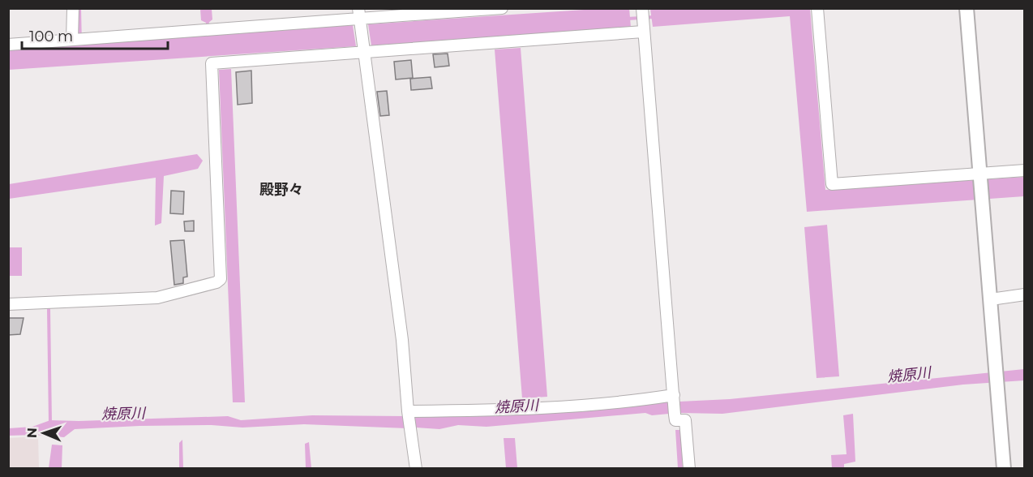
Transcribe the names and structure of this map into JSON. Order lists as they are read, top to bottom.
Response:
{
  "districts": ["殿野々"],
  "water": ["焼原川"],
  "scale_bar": "100 m",
  "north": "left"
}
